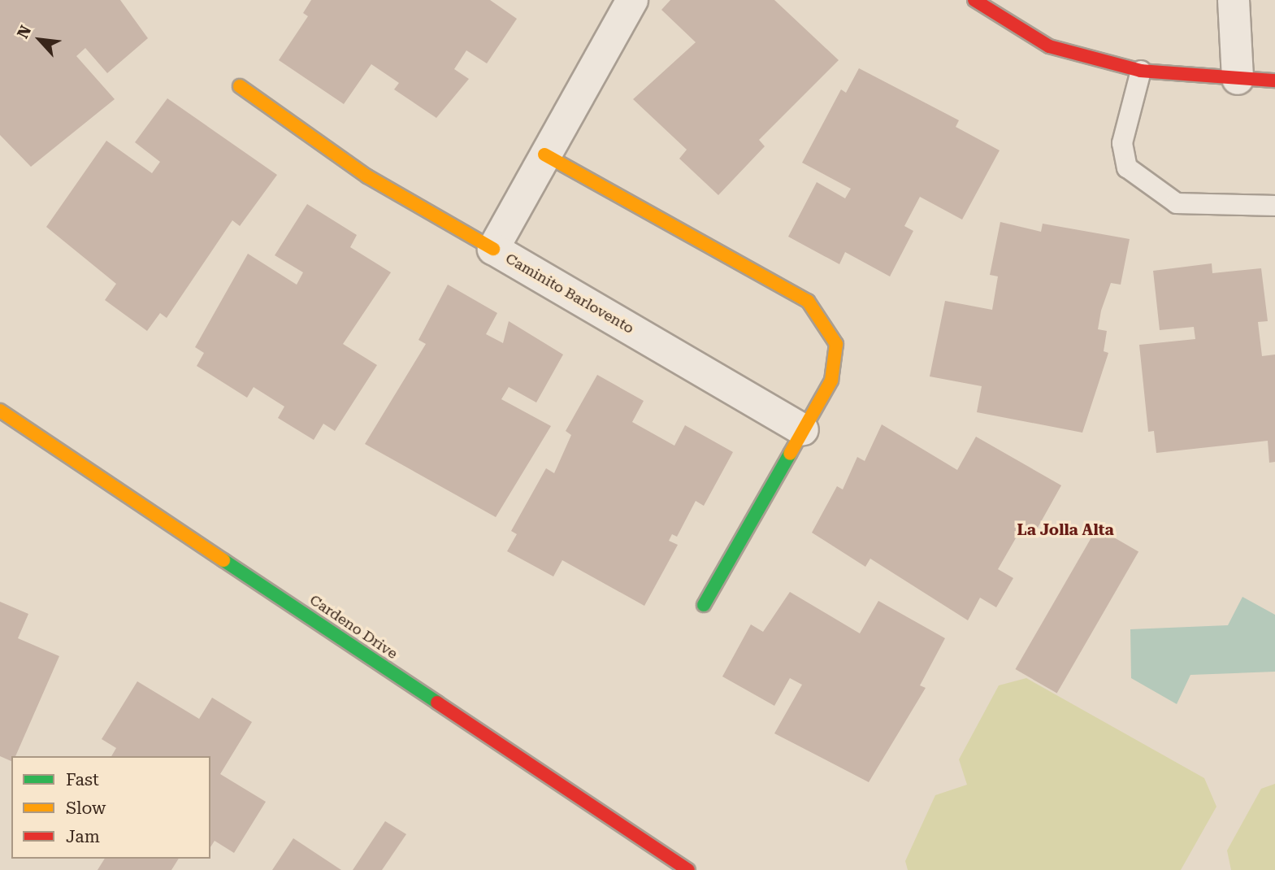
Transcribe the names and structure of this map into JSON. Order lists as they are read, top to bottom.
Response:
{
  "streets": {
    "street": ["Caminito Barlovento", "Cardeno Drive"]
  },
  "districts": ["La Jolla Alta"],
  "legend": ["Fast", "Slow", "Jam"],
  "north": "top left"
}
